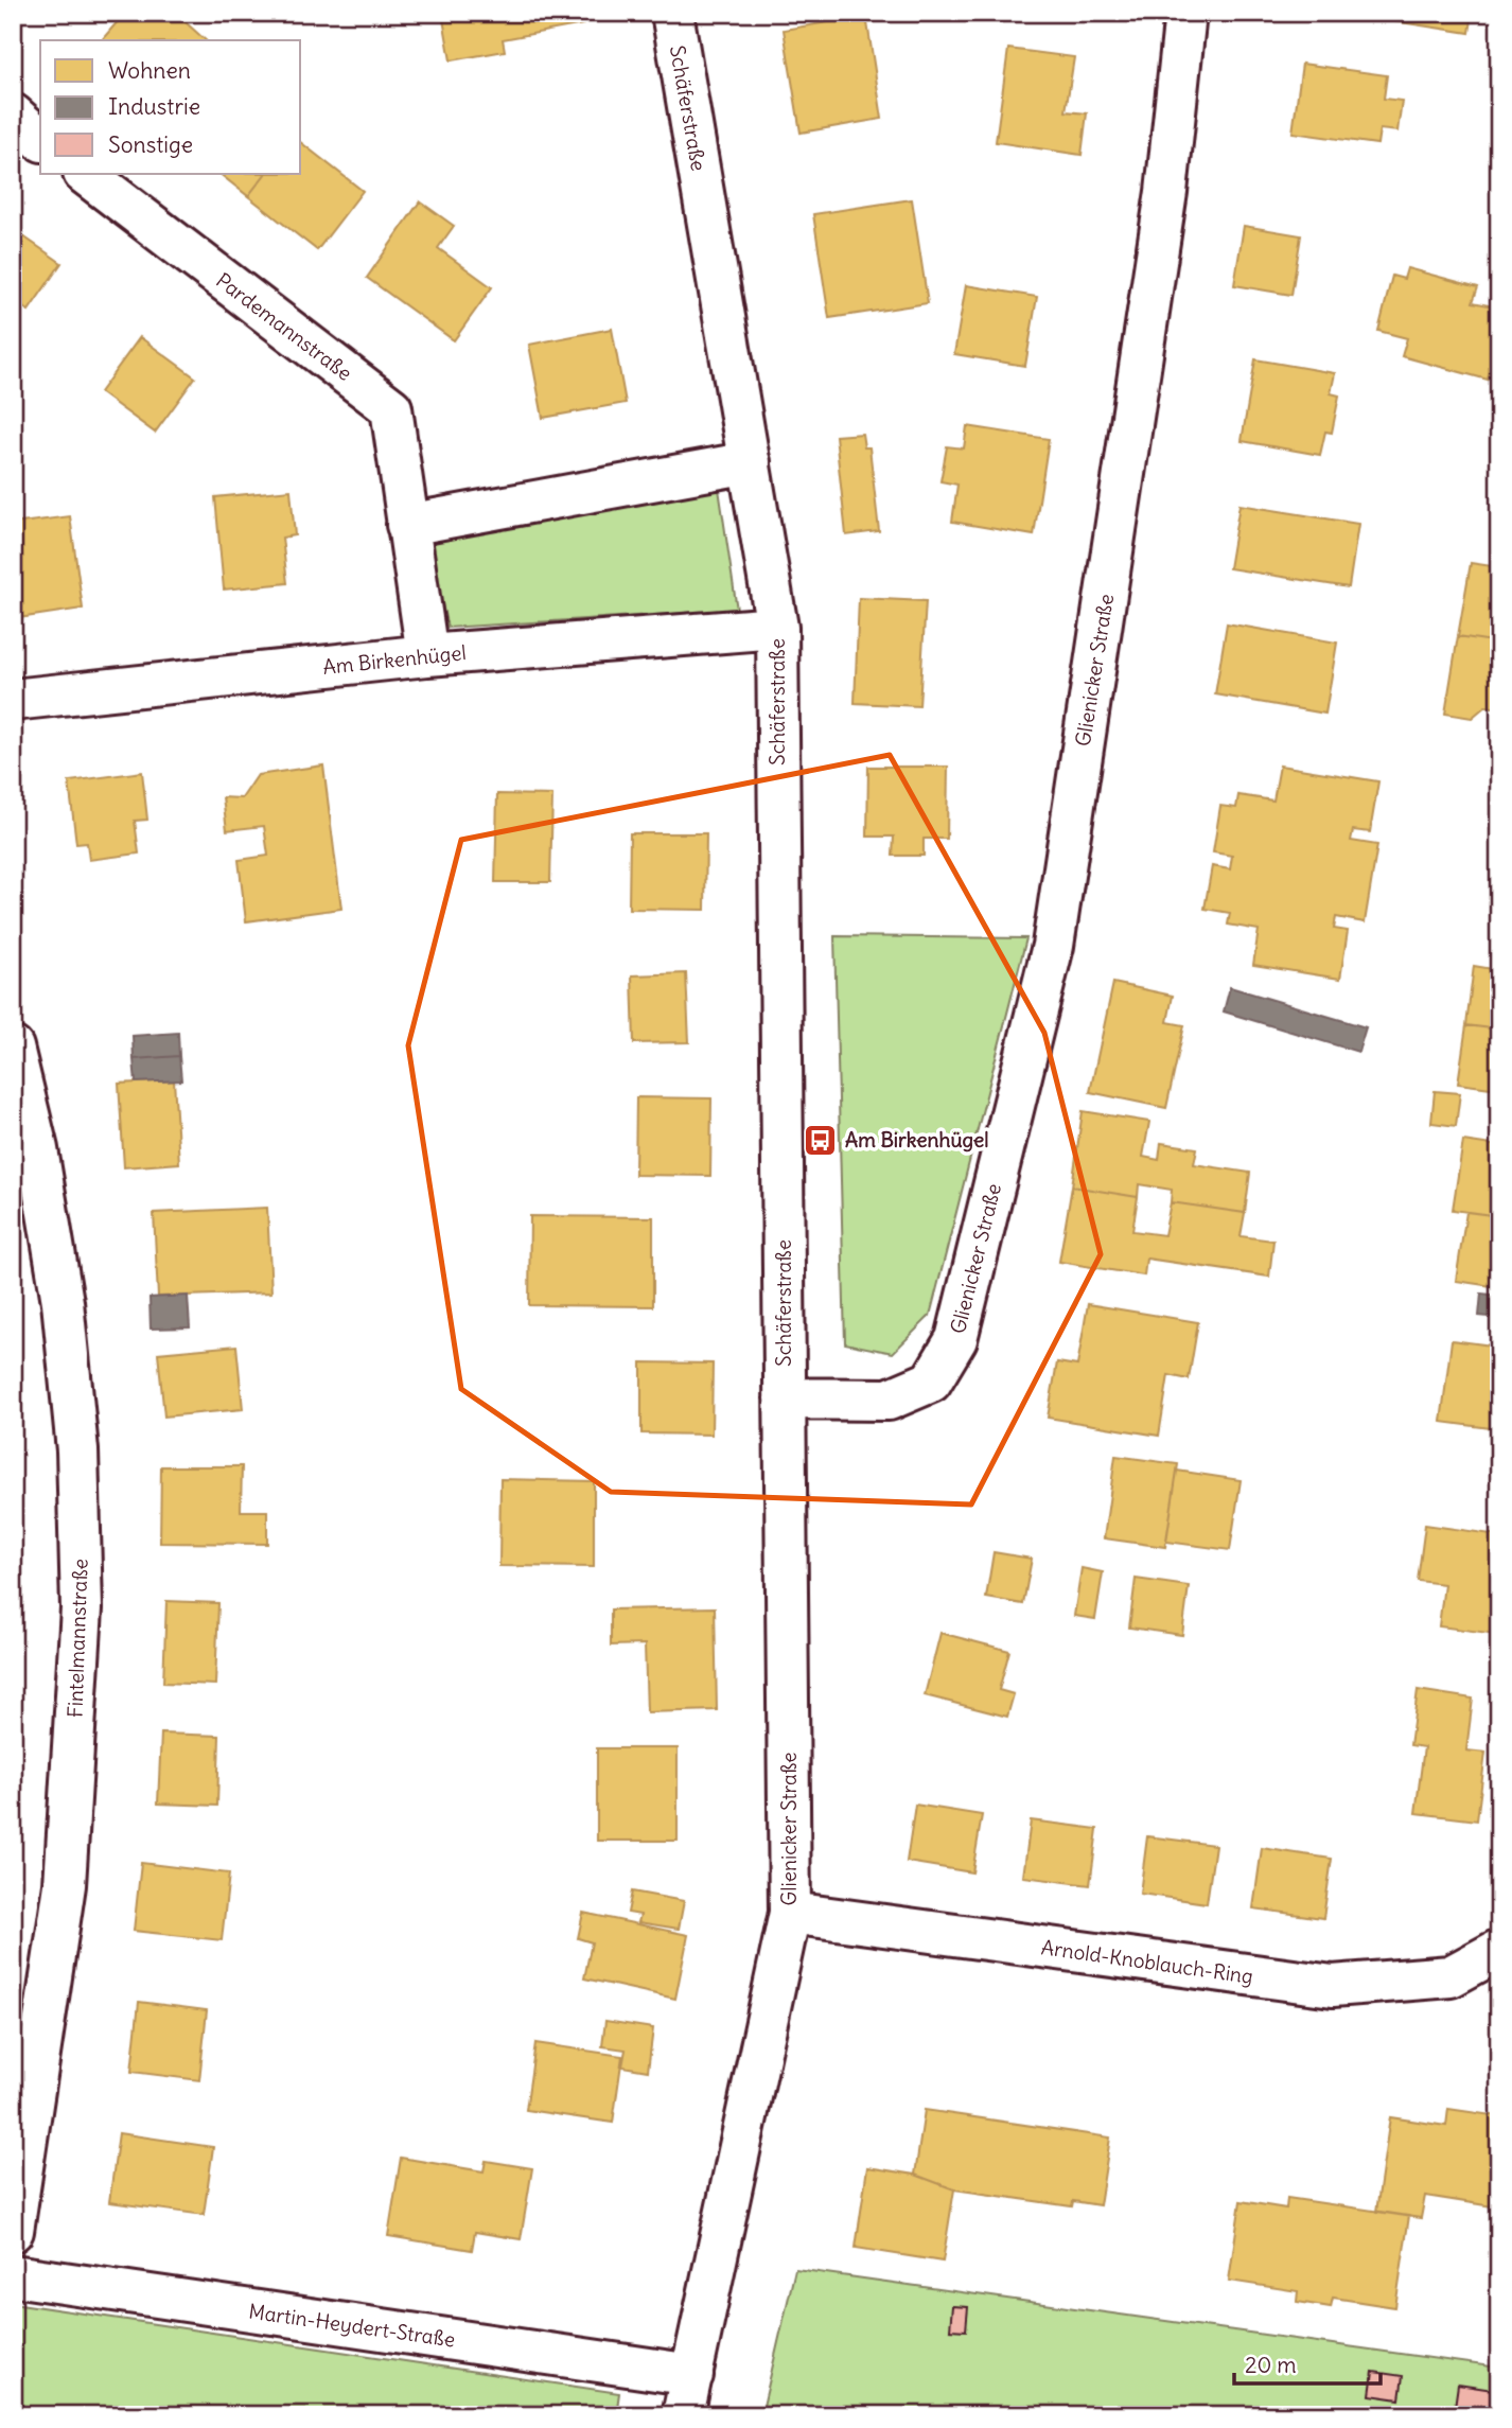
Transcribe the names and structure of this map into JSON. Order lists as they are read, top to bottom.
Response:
{
  "streets": {
    "street": [
      "Schäferstraße",
      "Pardemannstraße",
      "Am Birkenhügel",
      "Glienicker Straße",
      "Fintelmannstraße",
      "Arnold-Knoblauch-Ring",
      "Martin-Heydert-Straße"
    ]
  },
  "crossings": [
    ["Schäferstraße", "Am Birkenhügel"],
    ["Schäferstraße", "Glienicker Straße"],
    ["Pardemannstraße", "Am Birkenhügel"],
    ["Glienicker Straße", "Arnold-Knoblauch-Ring"],
    ["Glienicker Straße", "Martin-Heydert-Straße"]
  ],
  "places": {
    "bus stop": ["Am Birkenhügel"]
  },
  "legend": ["Wohnen", "Industrie", "Sonstige"],
  "scale_bar": "20 m"
}
